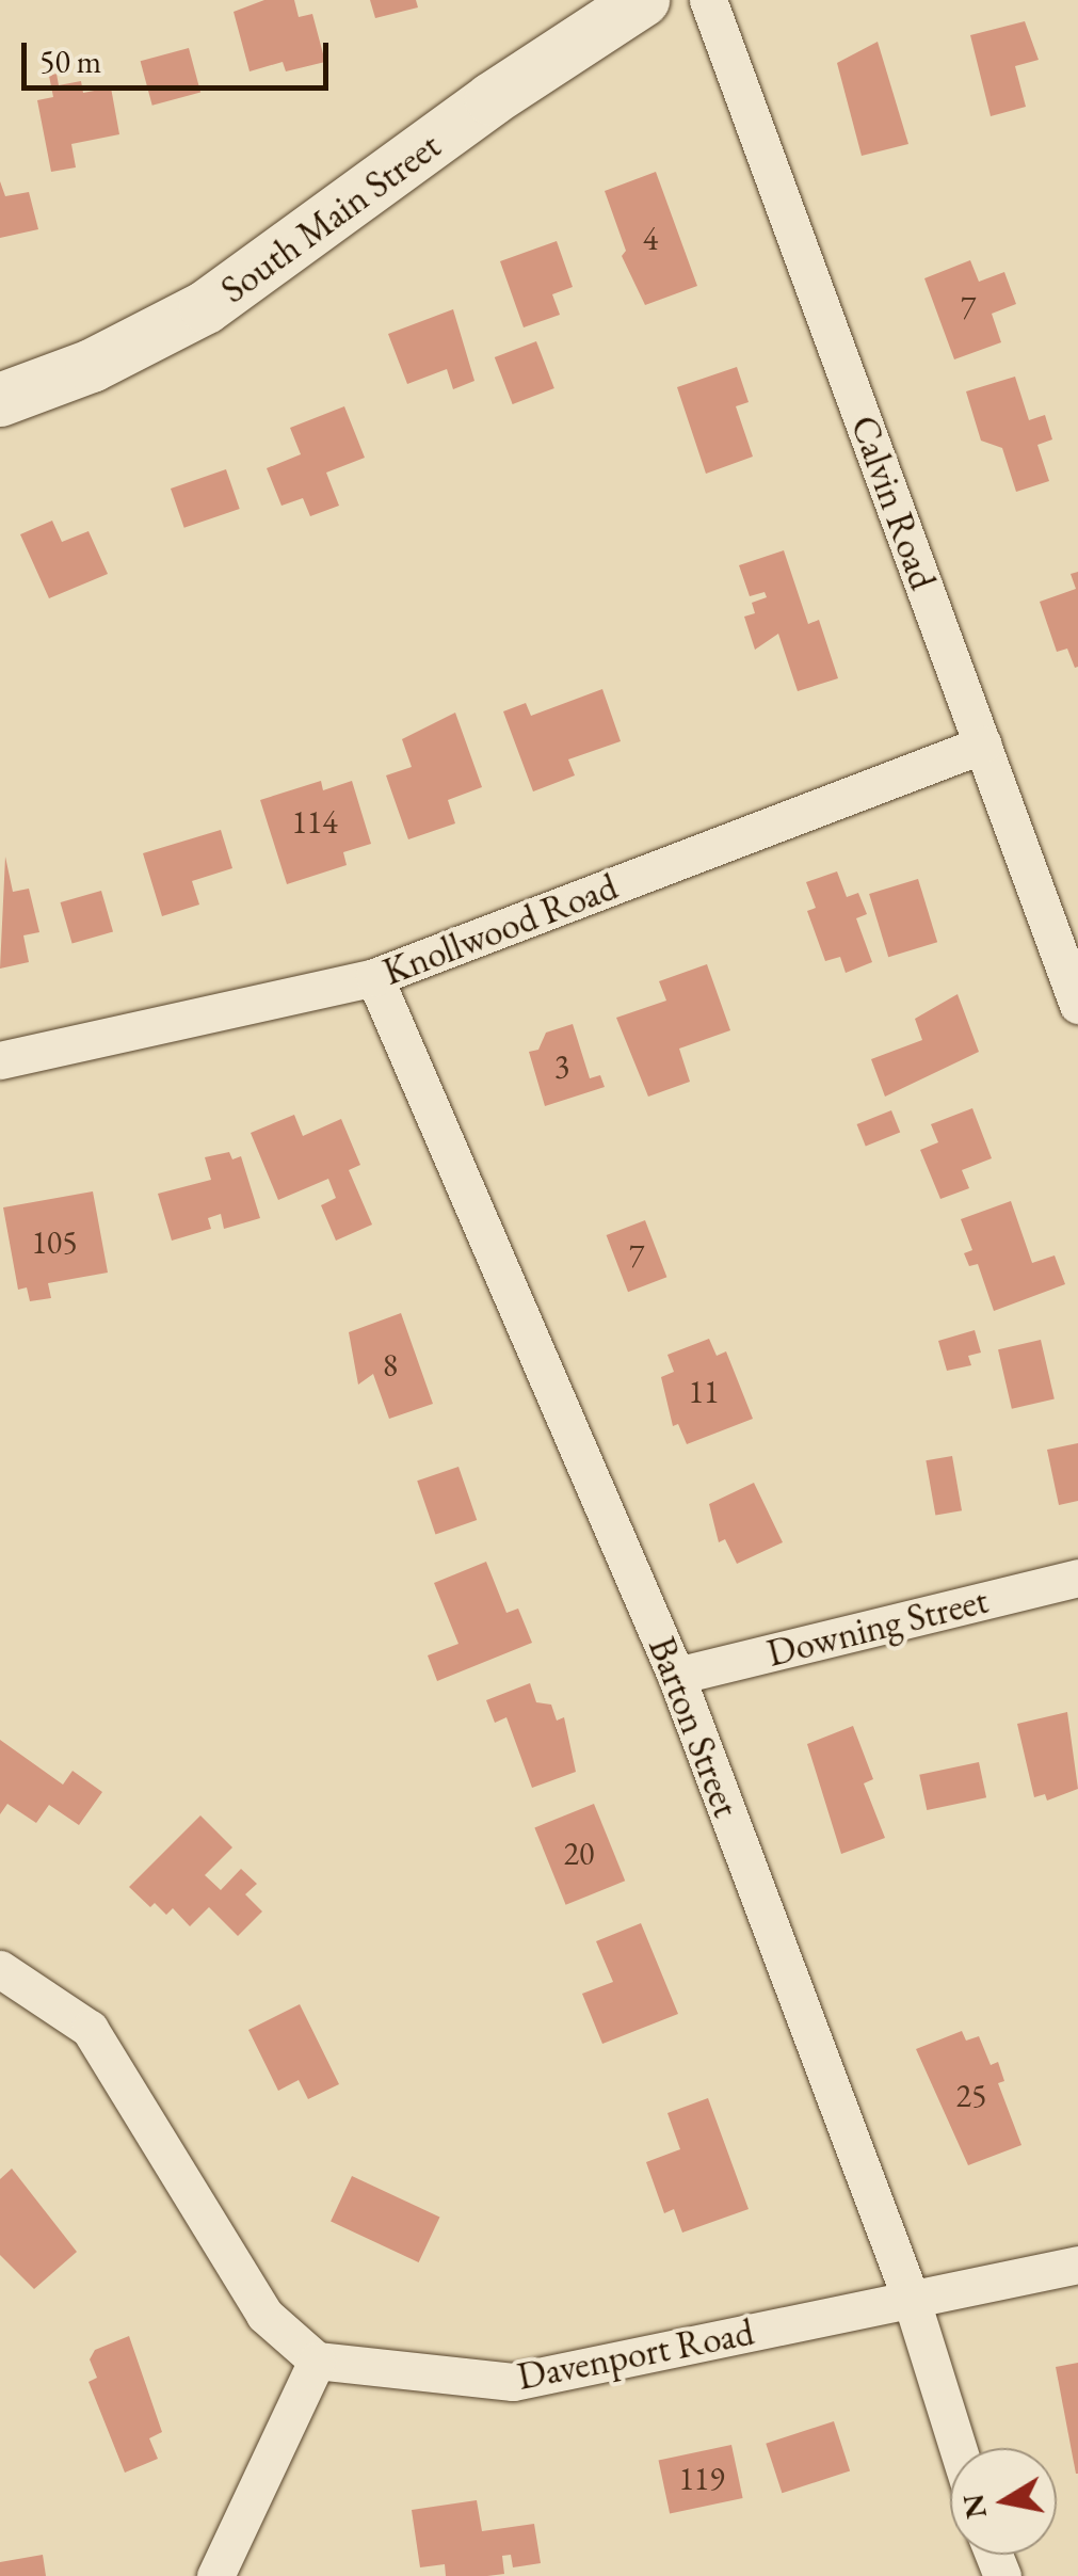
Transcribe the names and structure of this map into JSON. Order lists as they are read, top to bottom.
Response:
{
  "streets": {
    "street": [
      "South Main Street",
      "Calvin Road",
      "Knollwood Road",
      "Downing Street",
      "Barton Street",
      "Davenport Road"
    ]
  },
  "crossings": [
    ["Calvin Road", "Knollwood Road"],
    ["Knollwood Road", "Barton Street"],
    ["Downing Street", "Barton Street"],
    ["Barton Street", "Davenport Road"]
  ],
  "house_numbers": [
    "4",
    "7",
    "114",
    "3",
    "105",
    "7",
    "8",
    "11",
    "20",
    "25",
    "119"
  ],
  "scale_bar": "50 m",
  "north": "left"
}
